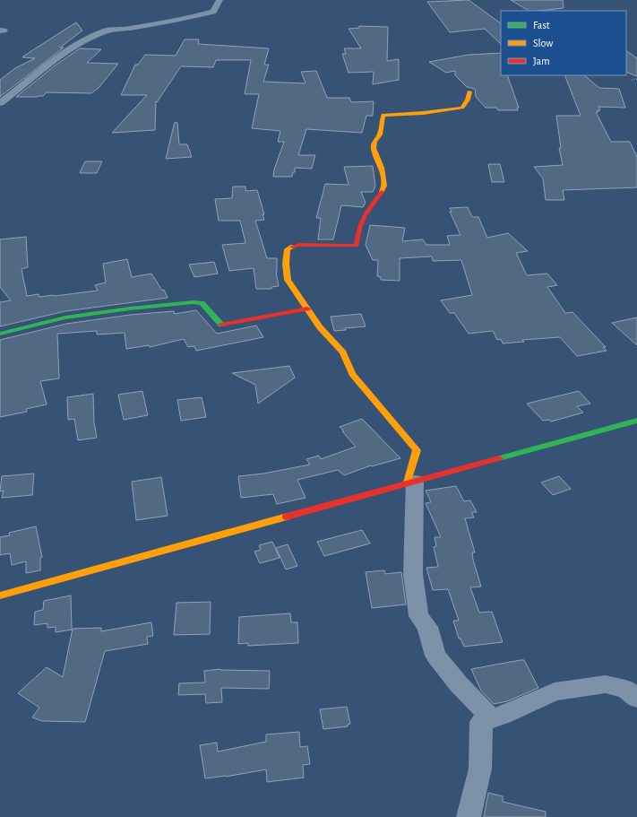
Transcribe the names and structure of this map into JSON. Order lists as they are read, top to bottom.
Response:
{
  "legend": ["Fast", "Slow", "Jam"]
}
